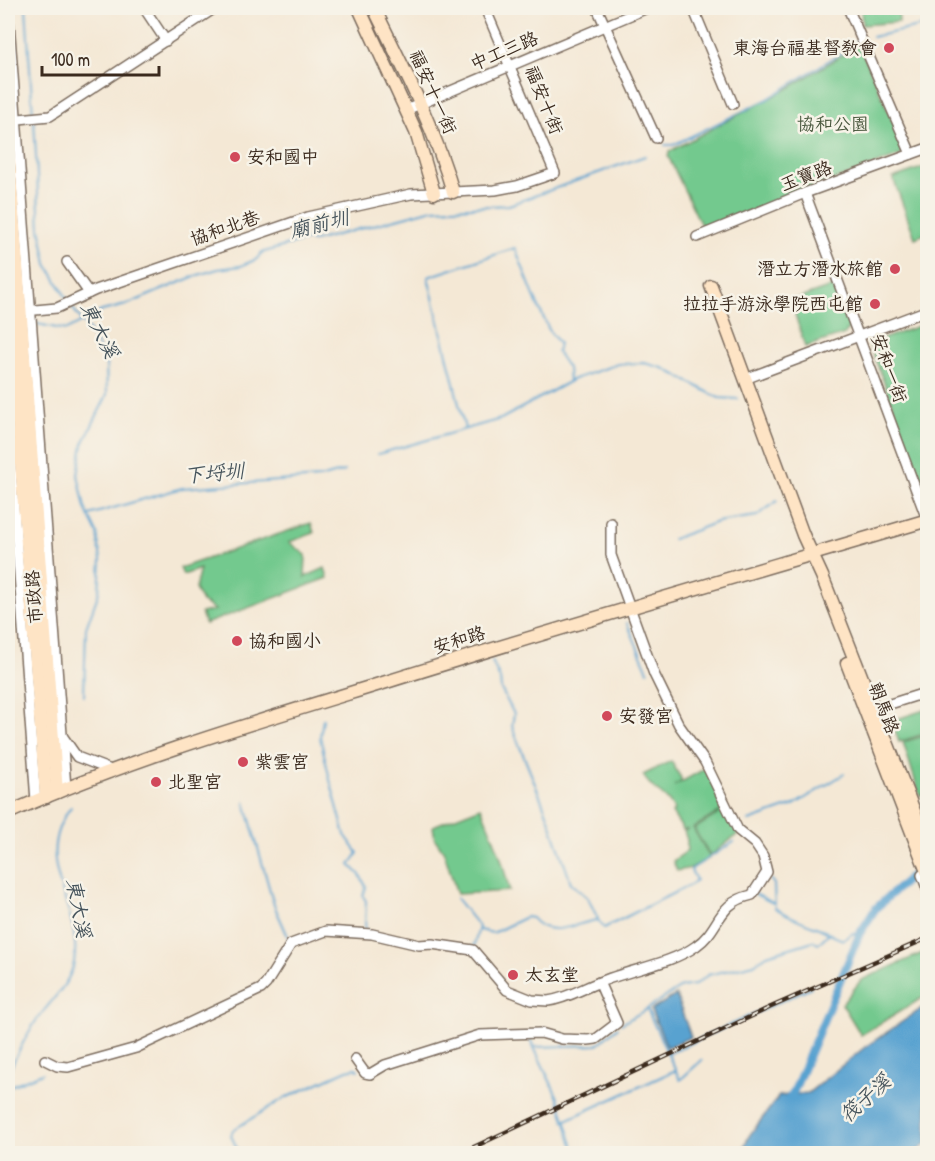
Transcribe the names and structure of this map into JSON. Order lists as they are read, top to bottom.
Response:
{
  "streets": {
    "street": [
      "中工三路",
      "福安十一街",
      "福安十街",
      "玉寶路",
      "協和北巷",
      "安和一街",
      "市政路",
      "安和路",
      "朝馬路"
    ]
  },
  "crossings": [
    ["中工三路", "福安十一街"],
    ["中工三路", "福安十街"],
    ["福安十一街", "協和北巷"],
    ["福安十街", "協和北巷"],
    ["玉寶路", "安和一街"],
    ["協和北巷", "市政路"],
    ["安和一街", "安和路"],
    ["市政路", "安和路"],
    ["安和路", "朝馬路"]
  ],
  "water": [
    "廟前圳",
    "東大溪",
    "下埒圳",
    "筏子溪"
  ],
  "parks": ["協和公園"],
  "places": [
    "東海台福基督教會",
    "安和國中",
    "潛立方潛水旅館",
    "拉拉手游泳學院西屯館",
    "協和國小",
    "安發宮",
    "紫雲宮",
    "北聖宮",
    "太玄堂"
  ],
  "scale_bar": "100 m"
}
